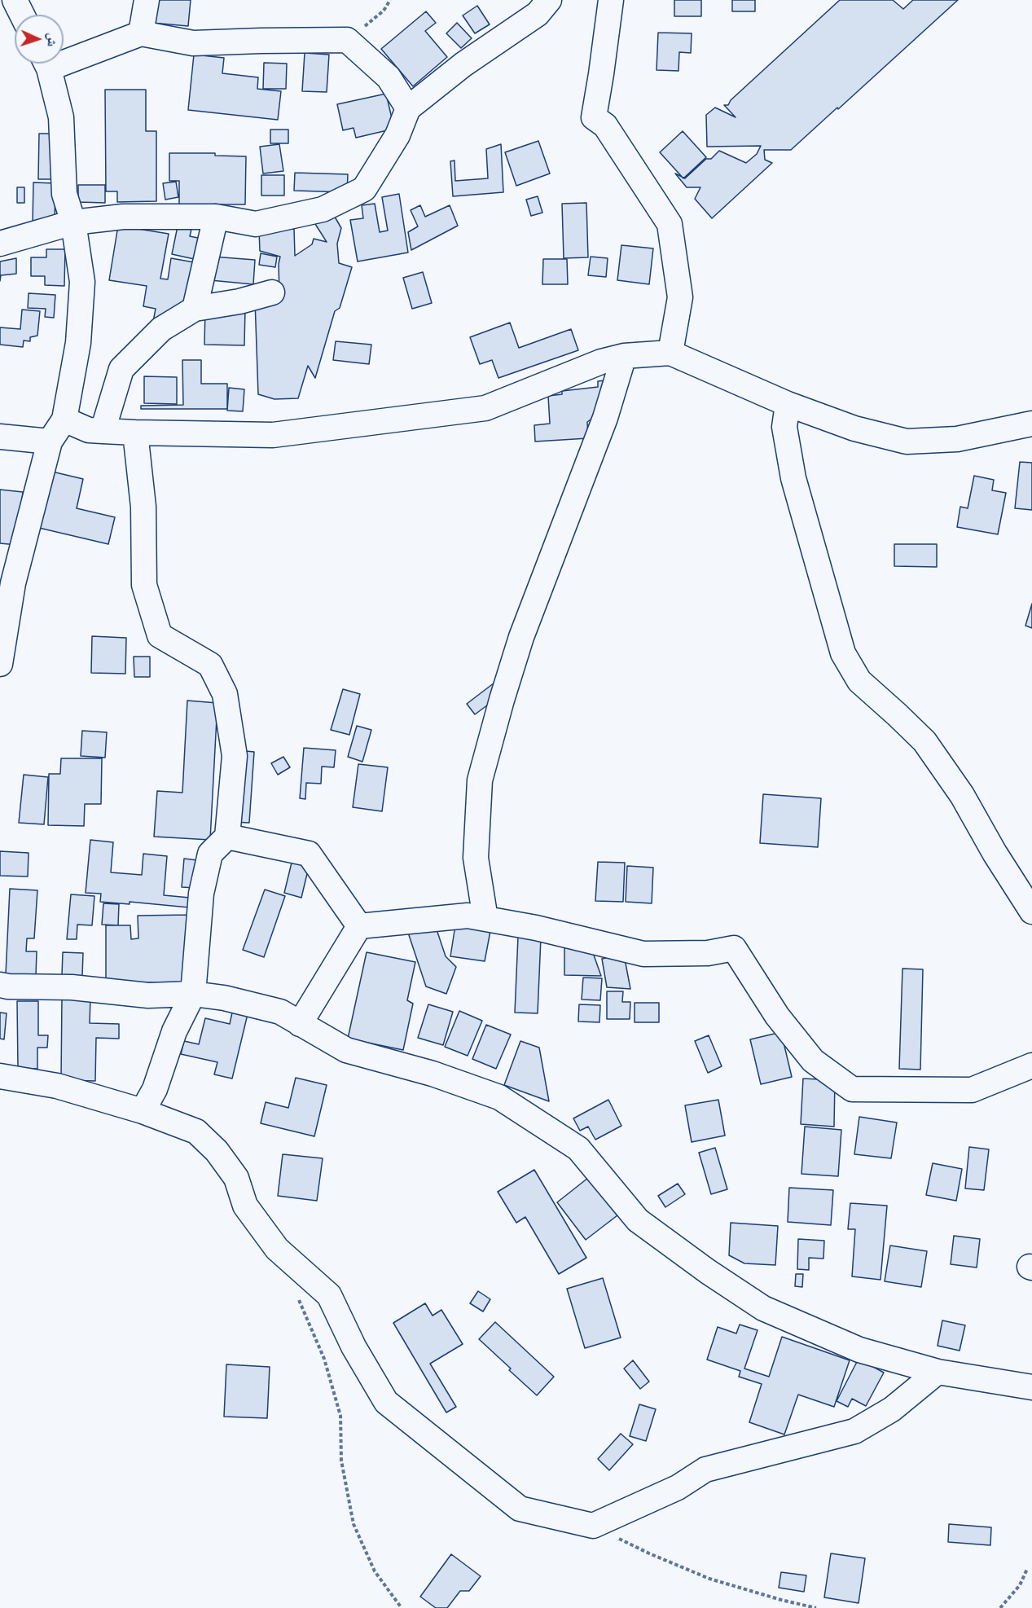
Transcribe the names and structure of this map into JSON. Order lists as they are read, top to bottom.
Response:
{
  "north": "right"
}
